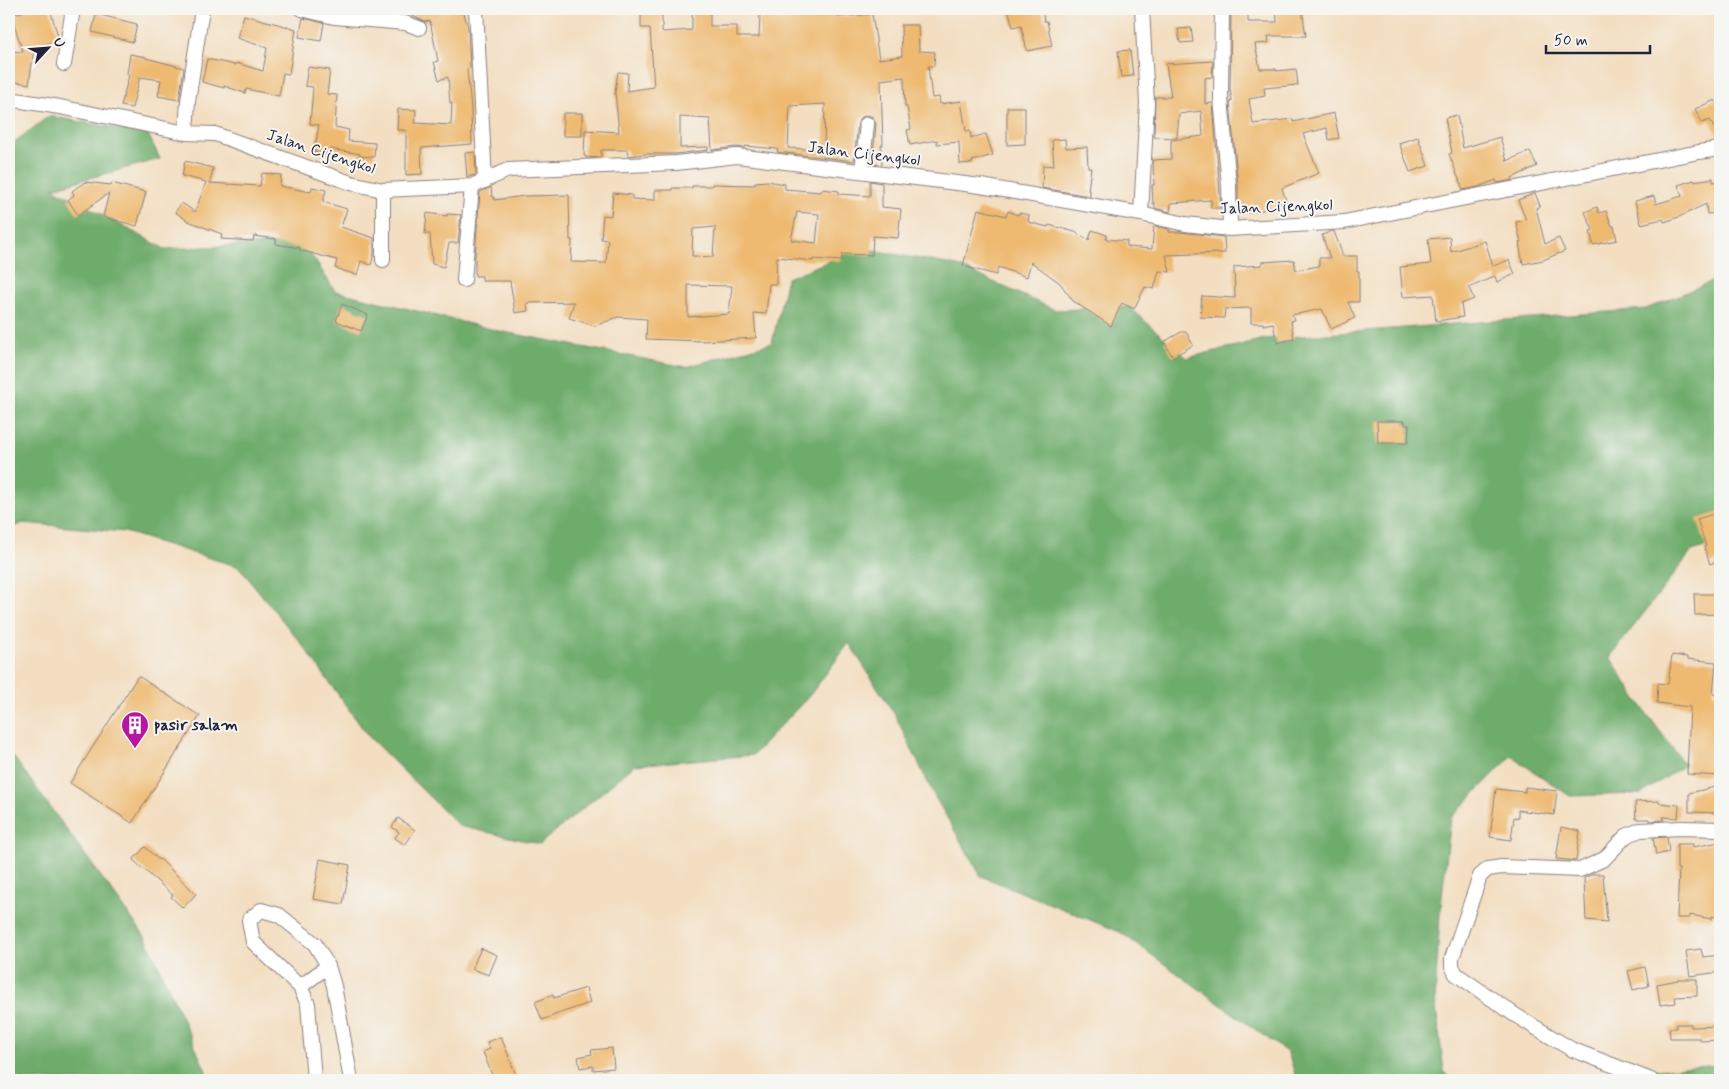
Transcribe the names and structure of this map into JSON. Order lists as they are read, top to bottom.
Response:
{
  "streets": {
    "street": ["Jalan Cijengkol"]
  },
  "places": {
    "building": ["pasir salam"]
  },
  "scale_bar": "50 m",
  "north": "top right"
}
